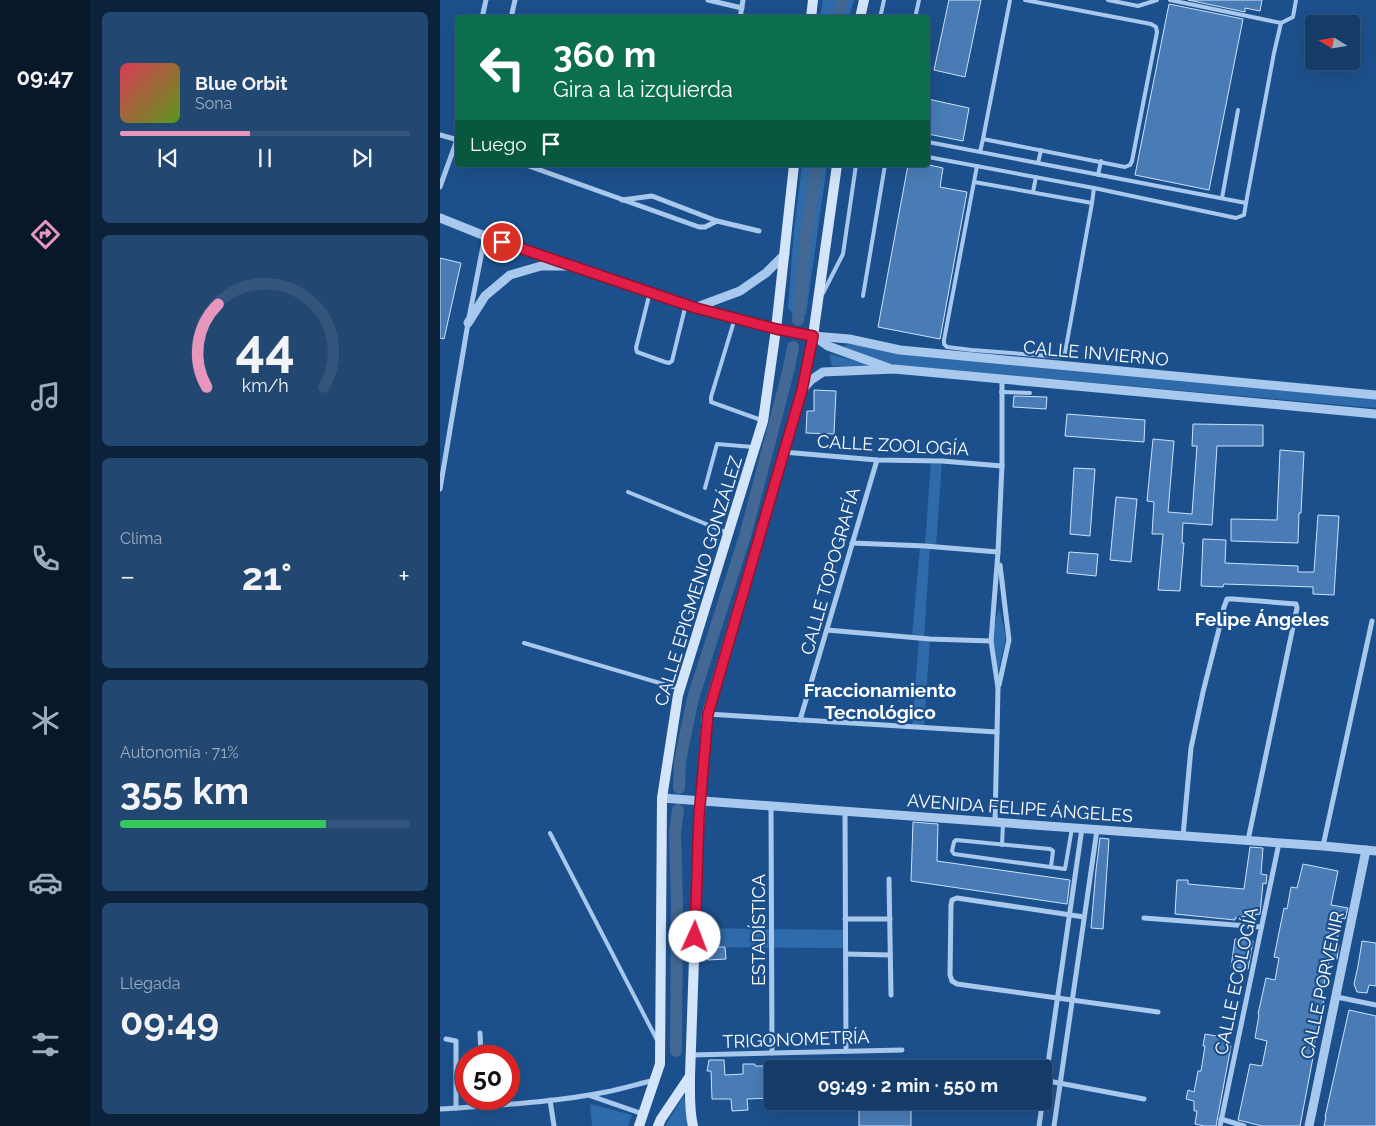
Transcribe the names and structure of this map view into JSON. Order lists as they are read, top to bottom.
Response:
{
  "streets": {
    "main road": ["CALLE EPIGMENIO GONZÁLEZ"],
    "street": [
      "CALLE INVIERNO",
      "CALLE ZOOLOGÍA",
      "CALLE TOPOGRAFÍA",
      "AVENIDA FELIPE ÁNGELES",
      "ESTADÍSTICA",
      "CALLE ECOLOGÍA",
      "CALLE PORVENIR",
      "TRIGONOMETRÍA"
    ]
  },
  "crossings": [
    ["CALLE INVIERNO", "CALLE EPIGMENIO GONZÁLEZ"],
    ["CALLE ZOOLOGÍA", "CALLE TOPOGRAFÍA"],
    ["CALLE EPIGMENIO GONZÁLEZ", "AVENIDA FELIPE ÁNGELES"],
    ["AVENIDA FELIPE ÁNGELES", "ESTADÍSTICA"],
    ["AVENIDA FELIPE ÁNGELES", "CALLE ECOLOGÍA"],
    ["AVENIDA FELIPE ÁNGELES", "CALLE PORVENIR"],
    ["ESTADÍSTICA", "TRIGONOMETRÍA"]
  ],
  "districts": ["Felipe Ángeles", "Fraccionamiento Tecnológico"],
  "north": "left",
  "page": {
    "tabs": "09:47",
    "turn": ["360 m", "Gira a la izquierda"],
    "song": ["Blue Orbit", "Sona"],
    "then": "Luego",
    "tile": [
      "Clima",
      ["Autonomía · 71%", "355 km"],
      ["Llegada", "09:49"]
    ],
    "heat": ["−", "21°", "+"],
    "limit": "50",
    "trip": "09:49 · 2 min · 550 m",
    "gauge": ["44", "km/h"]
  }
}
